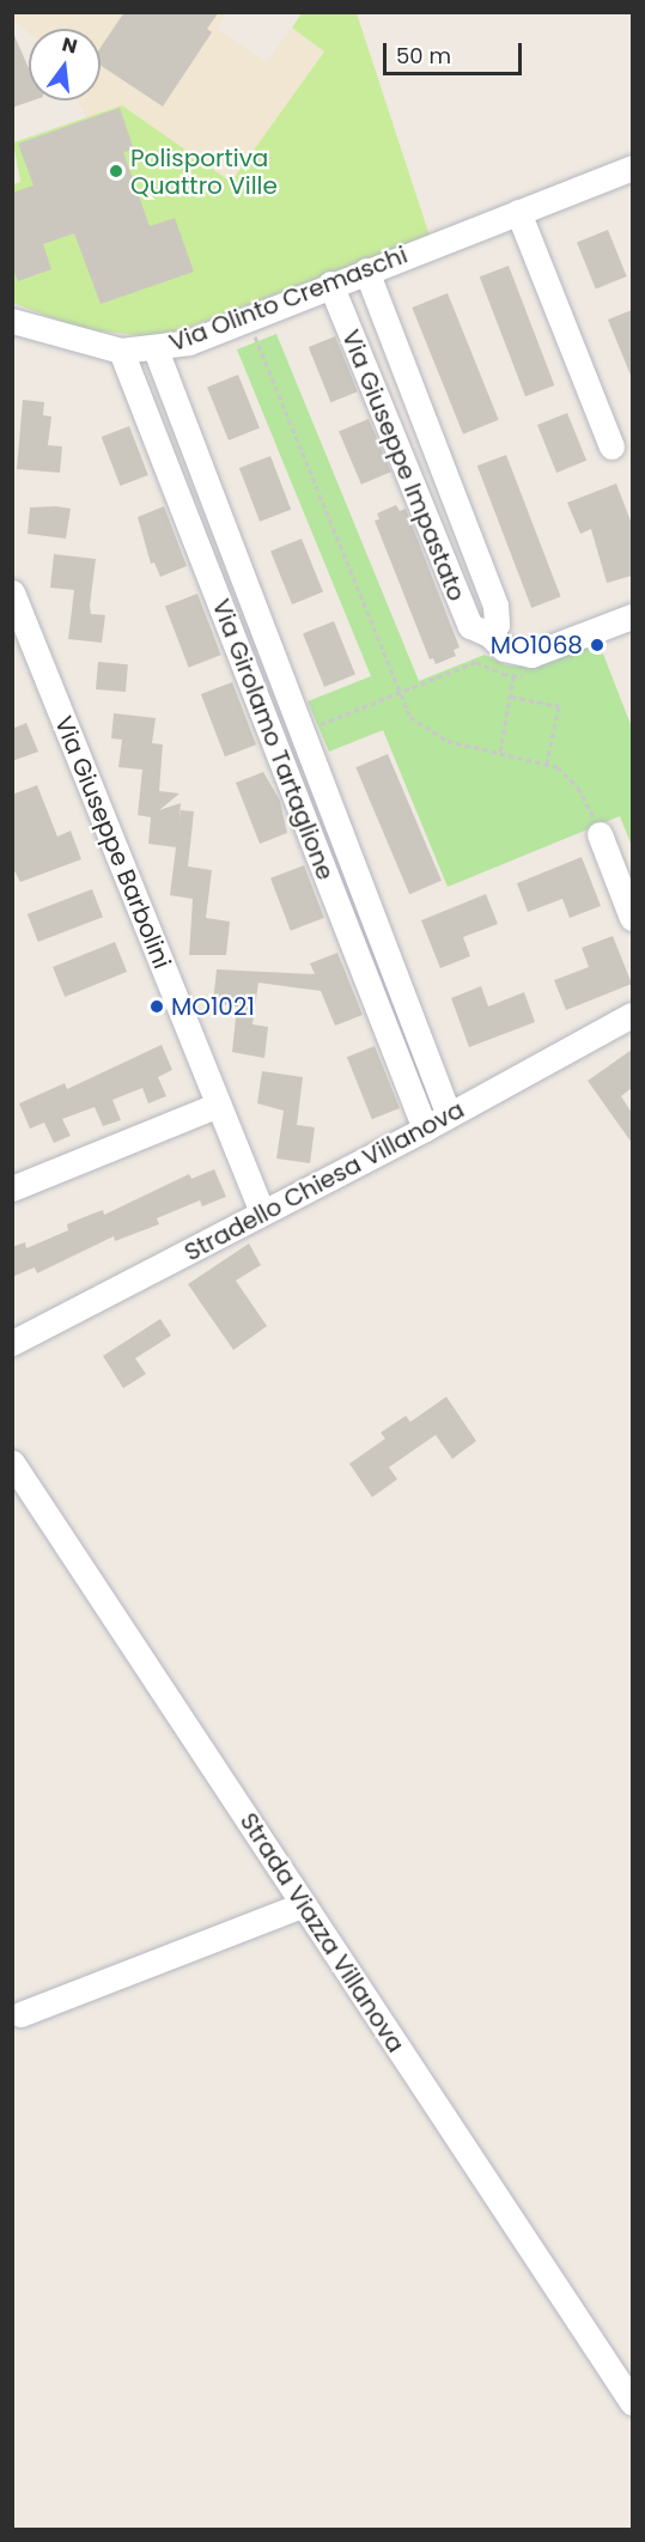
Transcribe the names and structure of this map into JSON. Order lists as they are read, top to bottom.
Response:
{
  "streets": {
    "street": [
      "Via Olinto Cremaschi",
      "Via Giuseppe Impastato",
      "Via Girolamo Tartaglione",
      "Via Giuseppe Barbolini",
      "Stradello Chiesa Villanova",
      "Strada Viazza Villanova"
    ]
  },
  "crossings": [
    ["Via Olinto Cremaschi", "Via Giuseppe Impastato"],
    ["Via Olinto Cremaschi", "Via Girolamo Tartaglione"],
    ["Via Girolamo Tartaglione", "Stradello Chiesa Villanova"],
    ["Via Giuseppe Barbolini", "Stradello Chiesa Villanova"]
  ],
  "places": ["Polisportiva Quattro Ville", "MO1068", "MO1021"],
  "scale_bar": "50 m",
  "north": "top"
}
